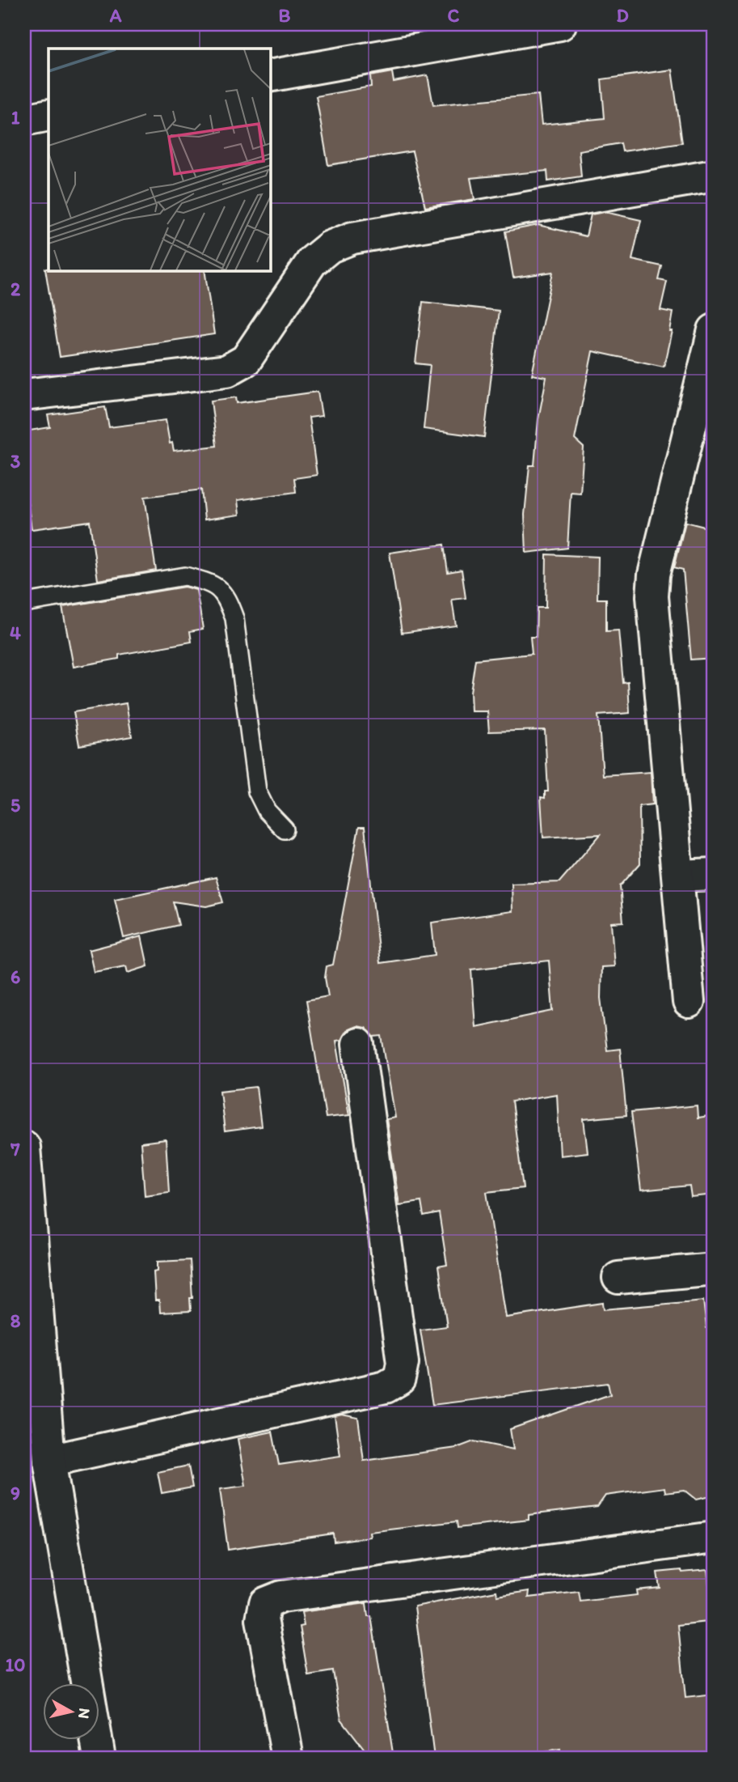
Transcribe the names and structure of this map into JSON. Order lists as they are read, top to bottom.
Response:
{
  "north": "right",
  "grid": {
    "columns": [
      "A",
      "B",
      "C",
      "D"
    ],
    "rows": [
      "1",
      "2",
      "3",
      "4",
      "5",
      "6",
      "7",
      "8",
      "9",
      "10"
    ]
  }
}
